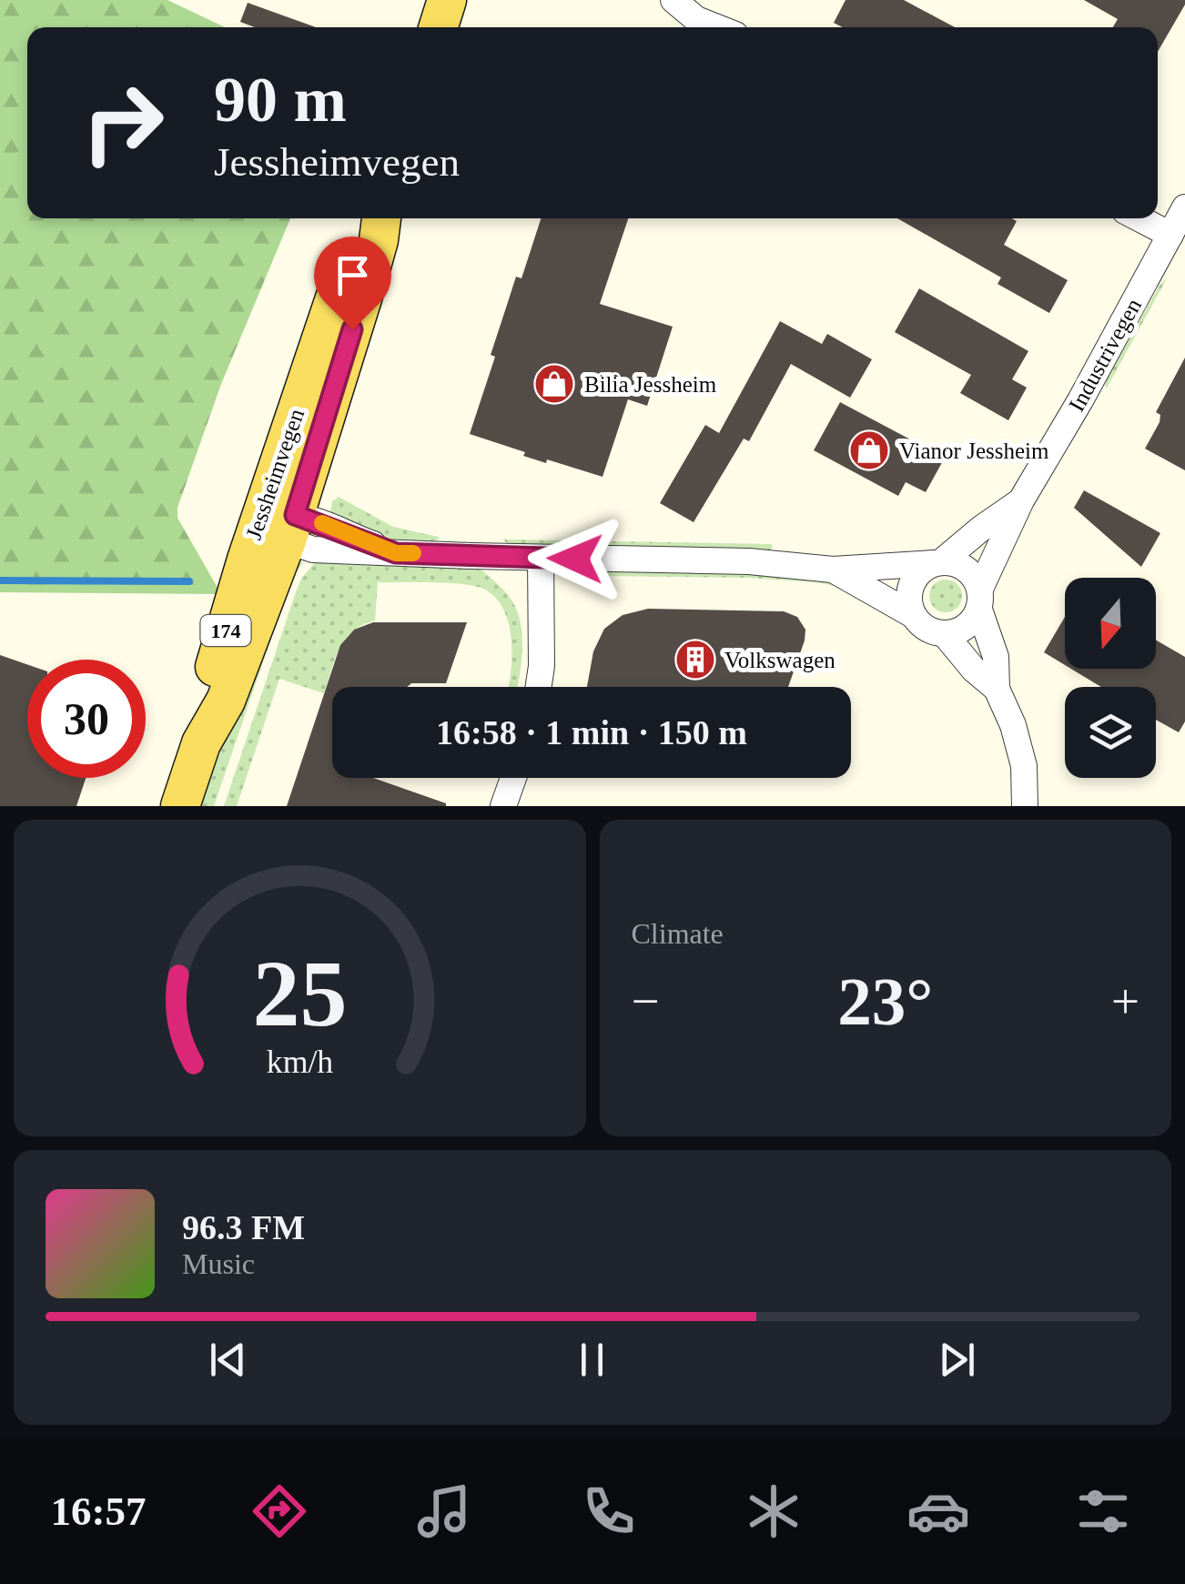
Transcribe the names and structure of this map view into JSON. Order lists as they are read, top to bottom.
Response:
{
  "streets": {
    "main road": ["Jessheimvegen", "174"],
    "street": ["Industrivegen"]
  },
  "places": {
    "shop": ["Bilia Jessheim", "Vianor Jessheim"],
    "building": ["Volkswagen"]
  },
  "north": "bottom",
  "page": {
    "turn": ["90 m", "Jessheimvegen"],
    "limit": "30",
    "trip": "16:58 · 1 min · 150 m",
    "tile": "Climate",
    "heat": ["−", "23°", "+"],
    "song": ["96.3 FM", "Music"],
    "tabs": "16:57",
    "gauge": ["25", "km/h"]
  }
}
